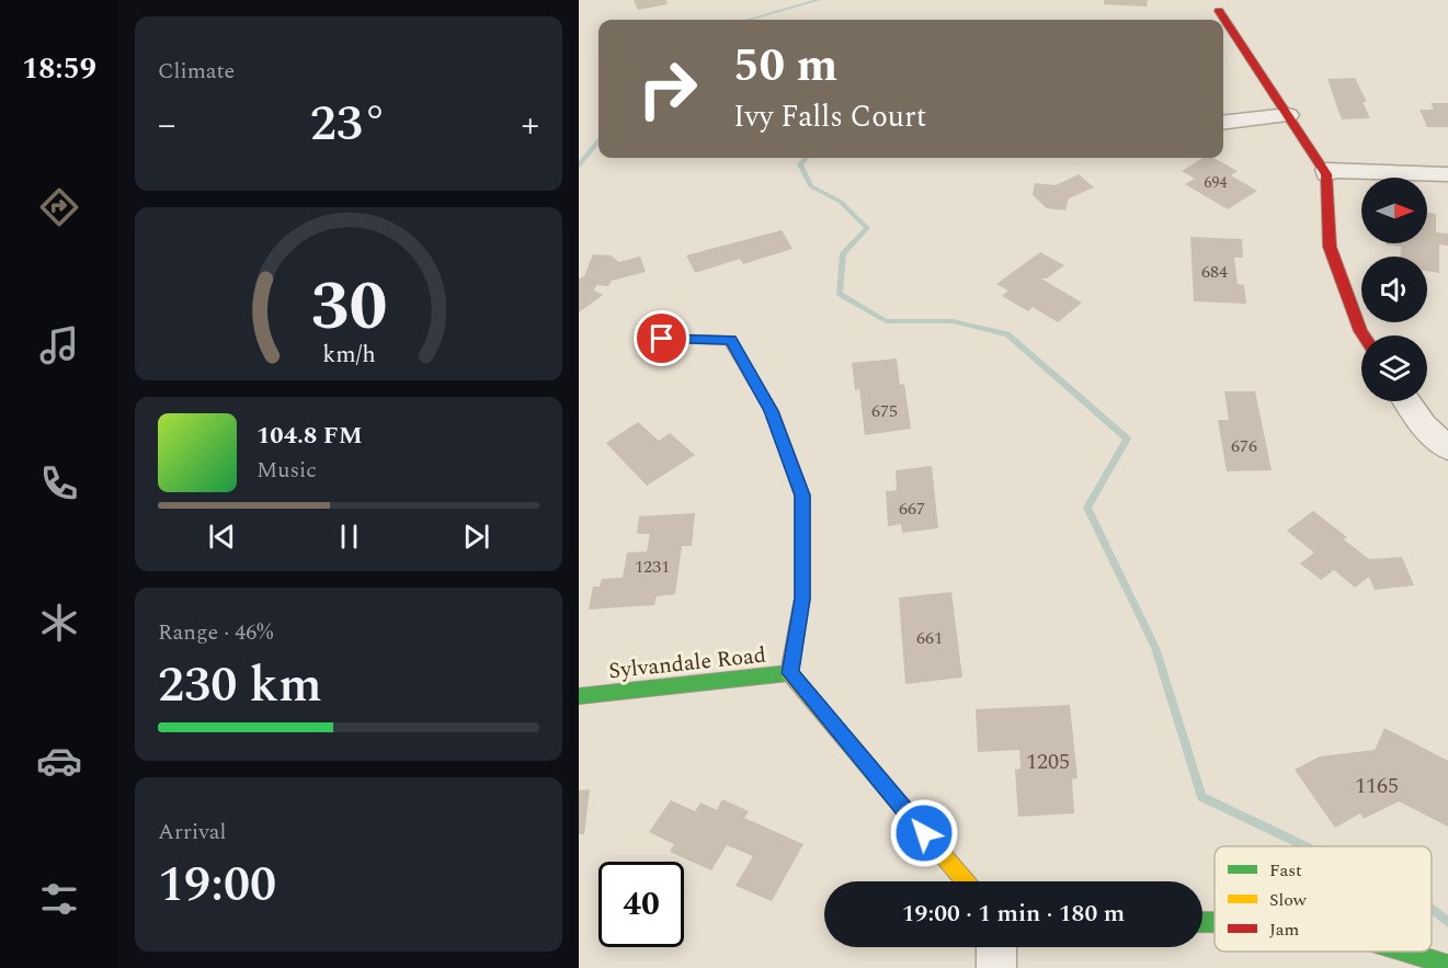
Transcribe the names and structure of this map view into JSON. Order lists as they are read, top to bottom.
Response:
{
  "streets": {
    "street": ["Sylvandale Road"]
  },
  "house_numbers": [
    "694",
    "684",
    "675",
    "676",
    "667",
    "1231",
    "661",
    "1205",
    "1165"
  ],
  "legend": ["Fast", "Slow", "Jam"],
  "north": "right",
  "page": {
    "tabs": "18:59",
    "tile": [
      "Climate",
      ["Range · 46%", "230 km"],
      ["Arrival", "19:00"]
    ],
    "turn": ["50 m", "Ivy Falls Court"],
    "heat": ["−", "23°", "+"],
    "song": ["104.8 FM", "Music"],
    "limit": "40",
    "trip": "19:00 · 1 min · 180 m",
    "gauge": ["30", "km/h"]
  }
}
